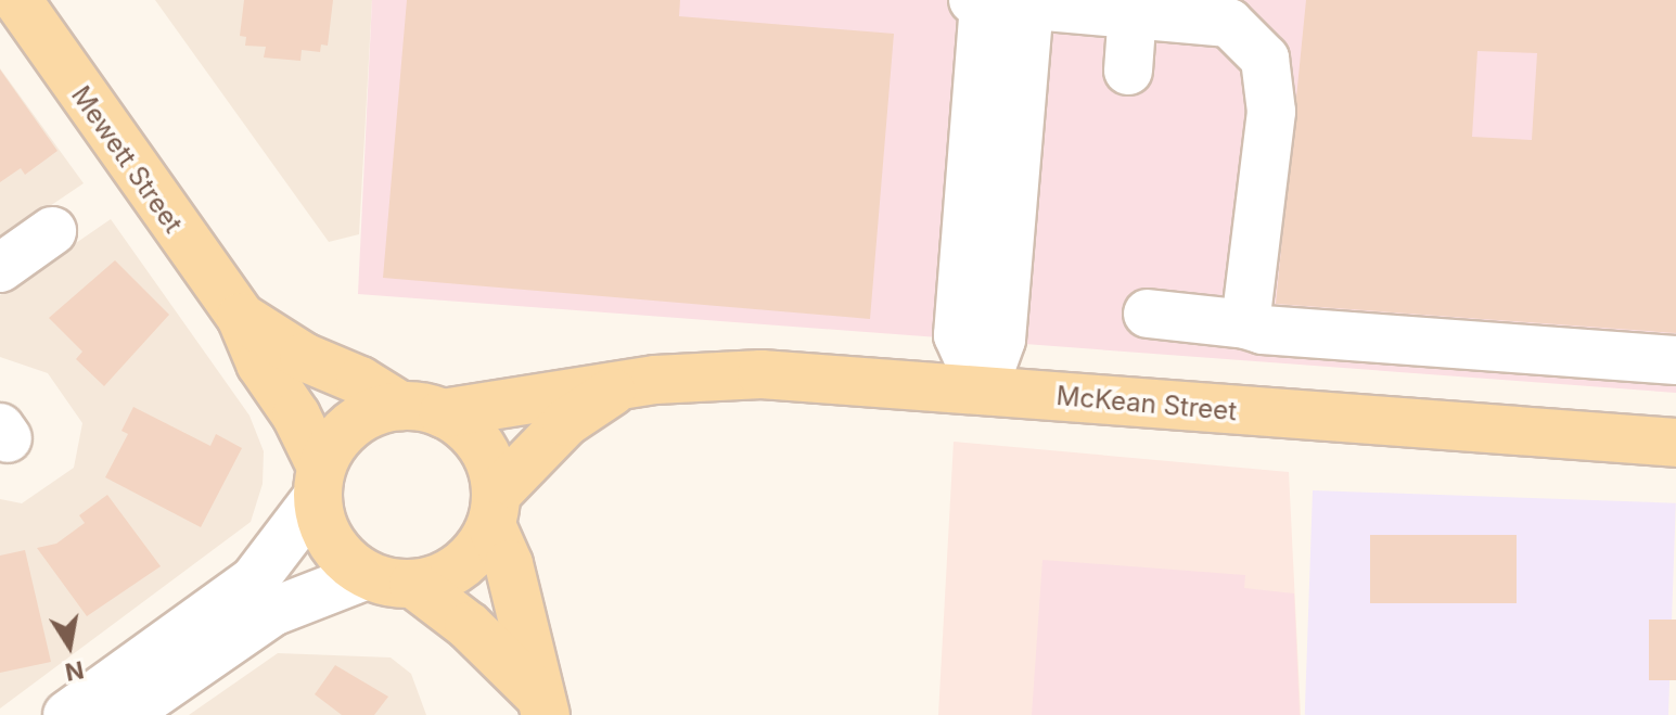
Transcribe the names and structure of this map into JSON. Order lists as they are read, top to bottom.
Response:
{
  "streets": {
    "main road": ["Mewett Street", "McKean Street"]
  },
  "crossings": [
    ["Mewett Street", "McKean Street"]
  ],
  "north": "bottom"
}
